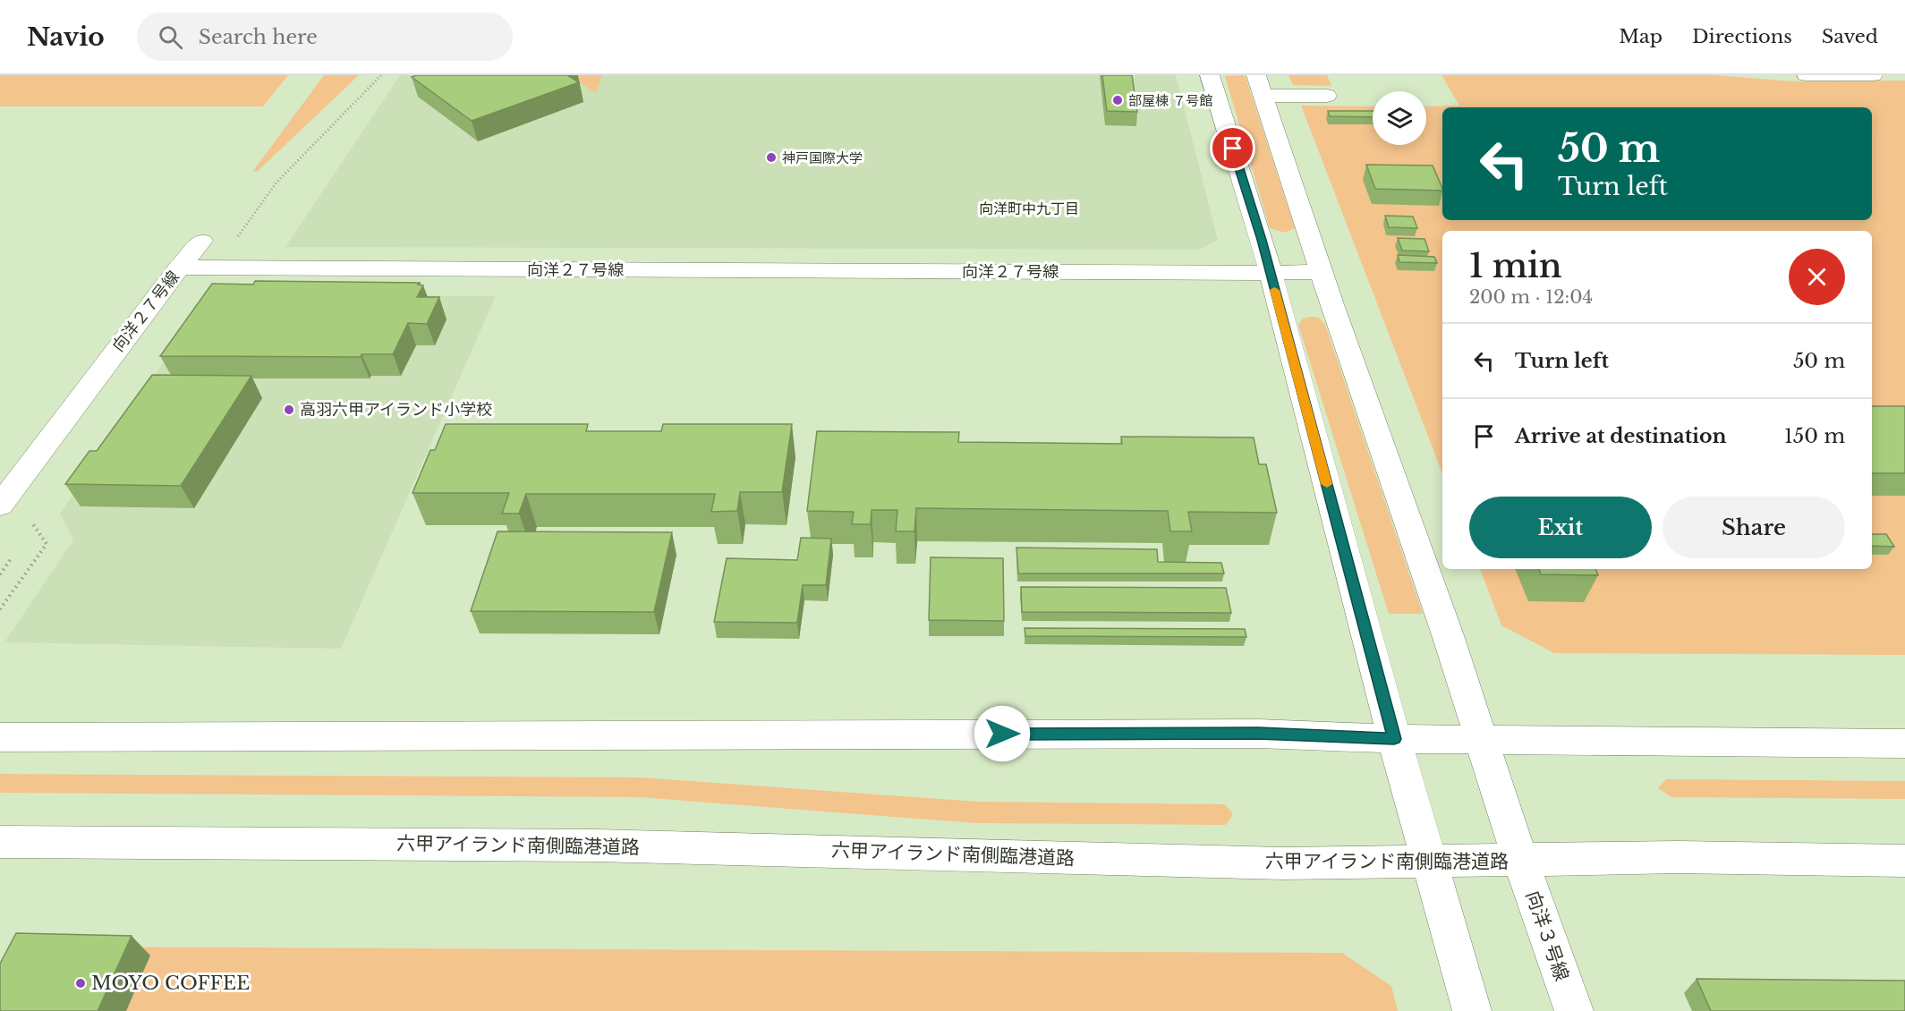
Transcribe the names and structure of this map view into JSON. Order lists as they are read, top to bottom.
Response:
{
  "streets": {
    "street": ["向洋２７号線", "六甲アイランド南側臨港道路", "向洋３号線"]
  },
  "crossings": [
    ["向洋２７号線", "向洋３号線"],
    ["六甲アイランド南側臨港道路", "向洋３号線"]
  ],
  "districts": ["向洋町中九丁目"],
  "places": [
    "部屋棟 ７号館",
    "神戸国際大学",
    "高羽六甲アイランド小学校",
    "MOYO COFFEE"
  ],
  "page": {
    "header": "Navio",
    "search": "Search here",
    "nav": ["Map", "Directions", "Saved"],
    "turn": ["50 m", "Turn left"],
    "heading": ["1 min", "200 m · 12:04"],
    "list": [
      {
        "name": "Turn left",
        "value": "50 m"
      },
      {
        "name": "Arrive at destination",
        "value": "150 m"
      }
    ],
    "buttons": ["Exit", "Share"]
  }
}
